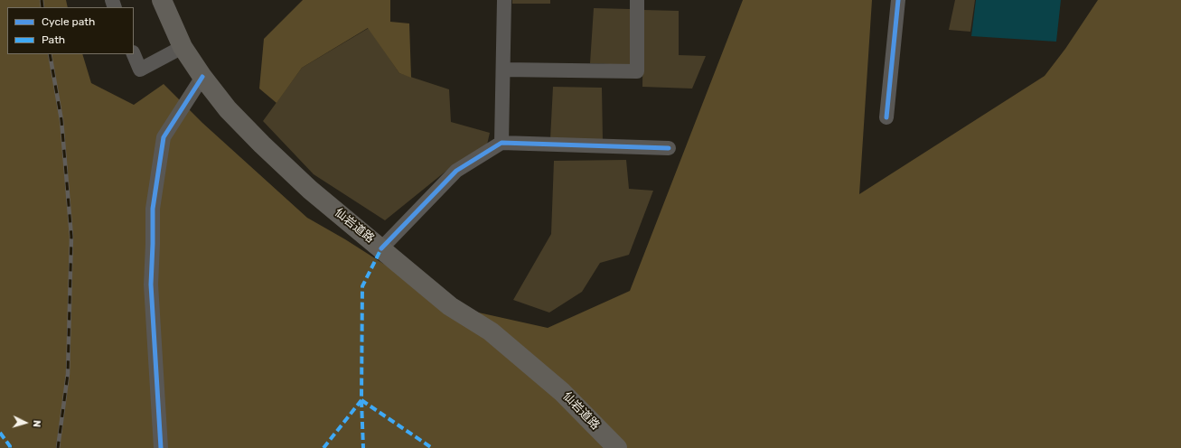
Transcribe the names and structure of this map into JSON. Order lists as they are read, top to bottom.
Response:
{
  "streets": {
    "highway": ["仙岩道路"]
  },
  "legend": ["Cycle path", "Path"],
  "north": "right"
}
